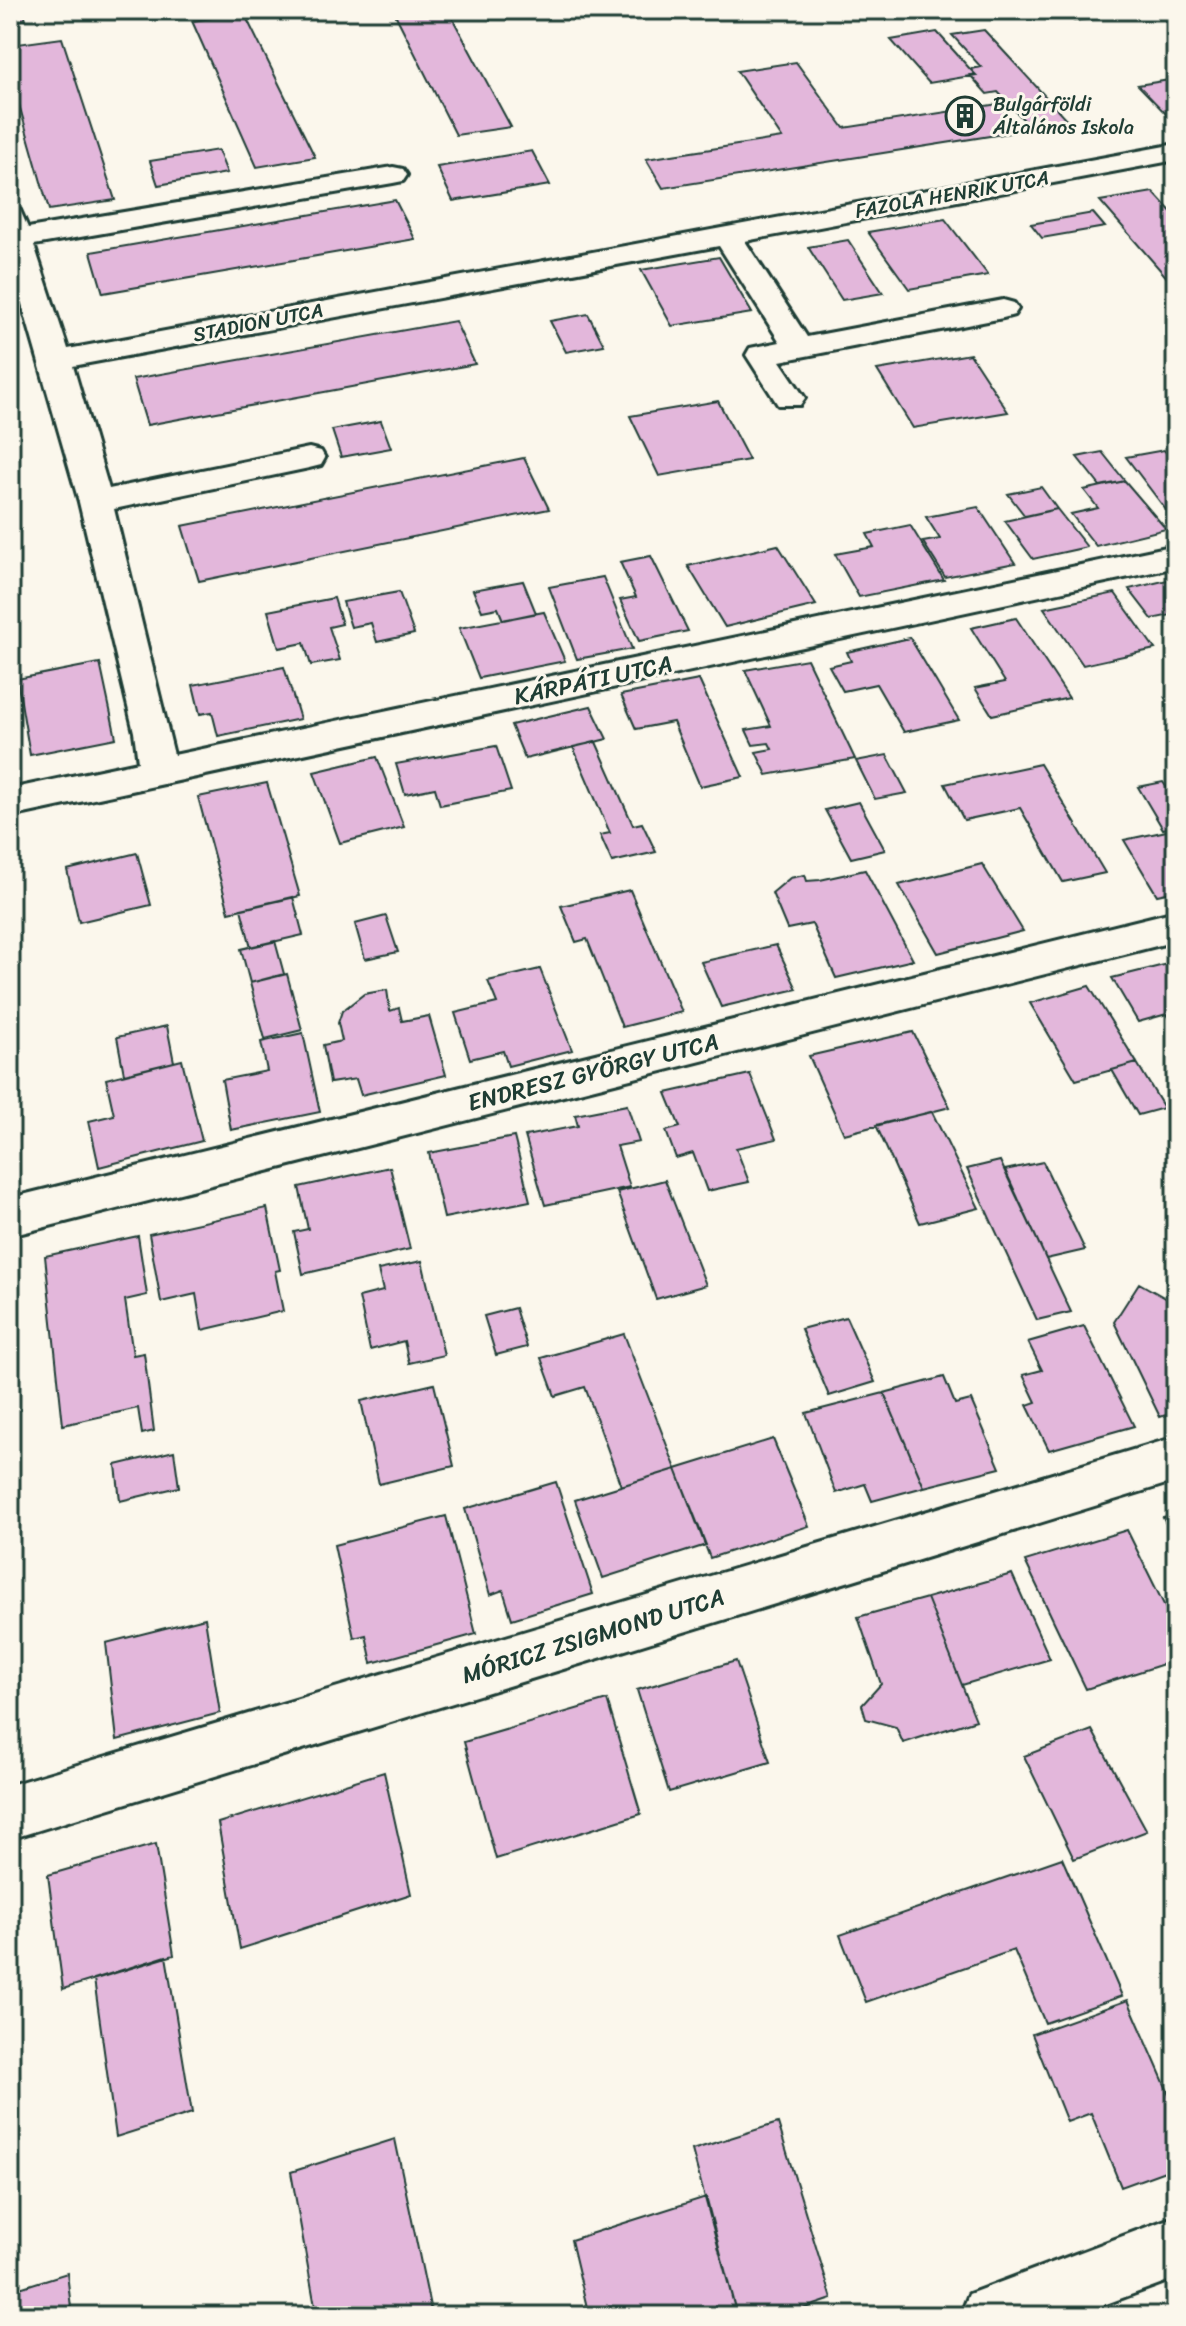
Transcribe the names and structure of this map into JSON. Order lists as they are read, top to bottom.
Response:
{
  "streets": {
    "street": [
      "FAZOLA HENRIK UTCA",
      "STADION UTCA",
      "KÁRPÁTI UTCA",
      "ENDRESZ GYÖRGY UTCA",
      "MÓRICZ ZSIGMOND UTCA"
    ]
  },
  "crossings": [
    ["FAZOLA HENRIK UTCA", "STADION UTCA"]
  ],
  "places": {
    "building": ["Bulgárföldi Általános Iskola"]
  }
}
